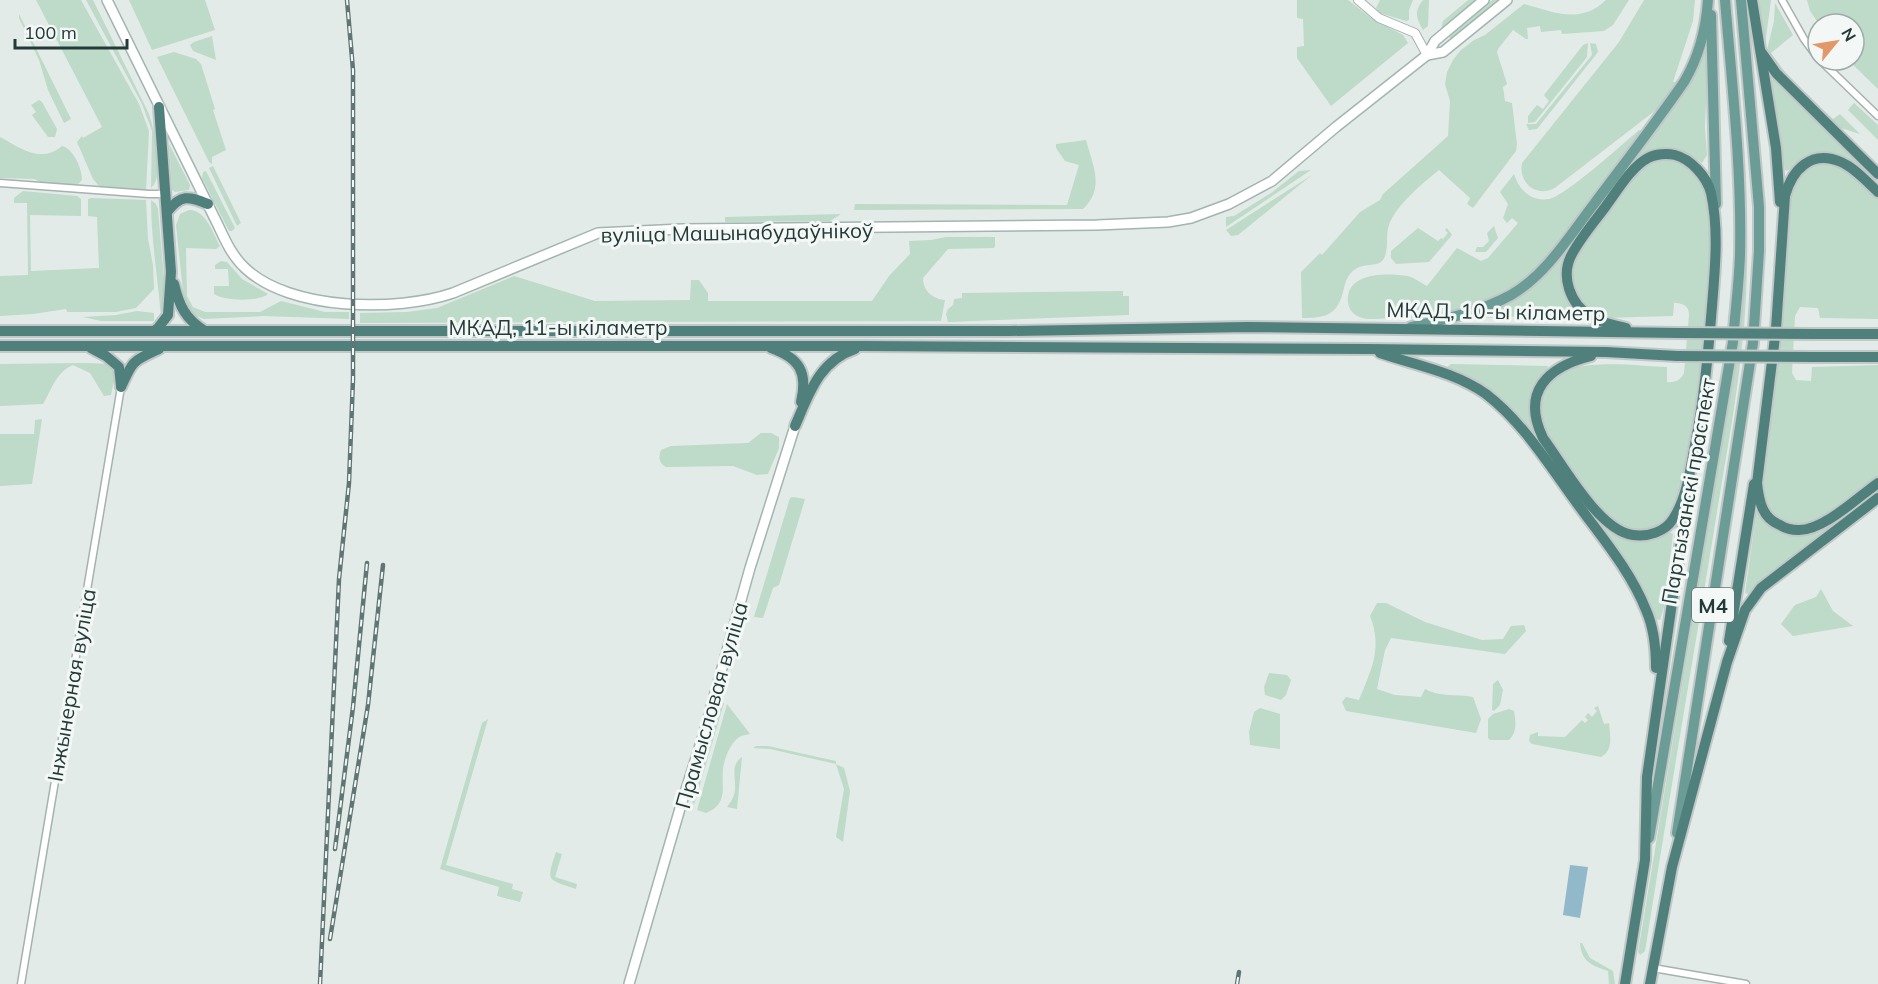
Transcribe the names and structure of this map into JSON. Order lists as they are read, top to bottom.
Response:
{
  "streets": {
    "highway": [
      "МКАД, 10-ы кіламетр",
      "МКАД, 11-ы кіламетр",
      "Партызанскі праспект",
      "М4"
    ],
    "main road": ["вуліца Машынабудаўнікоў", "Прамысловая вуліца"],
    "street": ["Інжынерная вуліца"]
  },
  "crossings": [
    ["МКАД, 10-ы кіламетр", "МКАД, 11-ы кіламетр"]
  ],
  "scale_bar": "100 m",
  "north": "top right"
}
